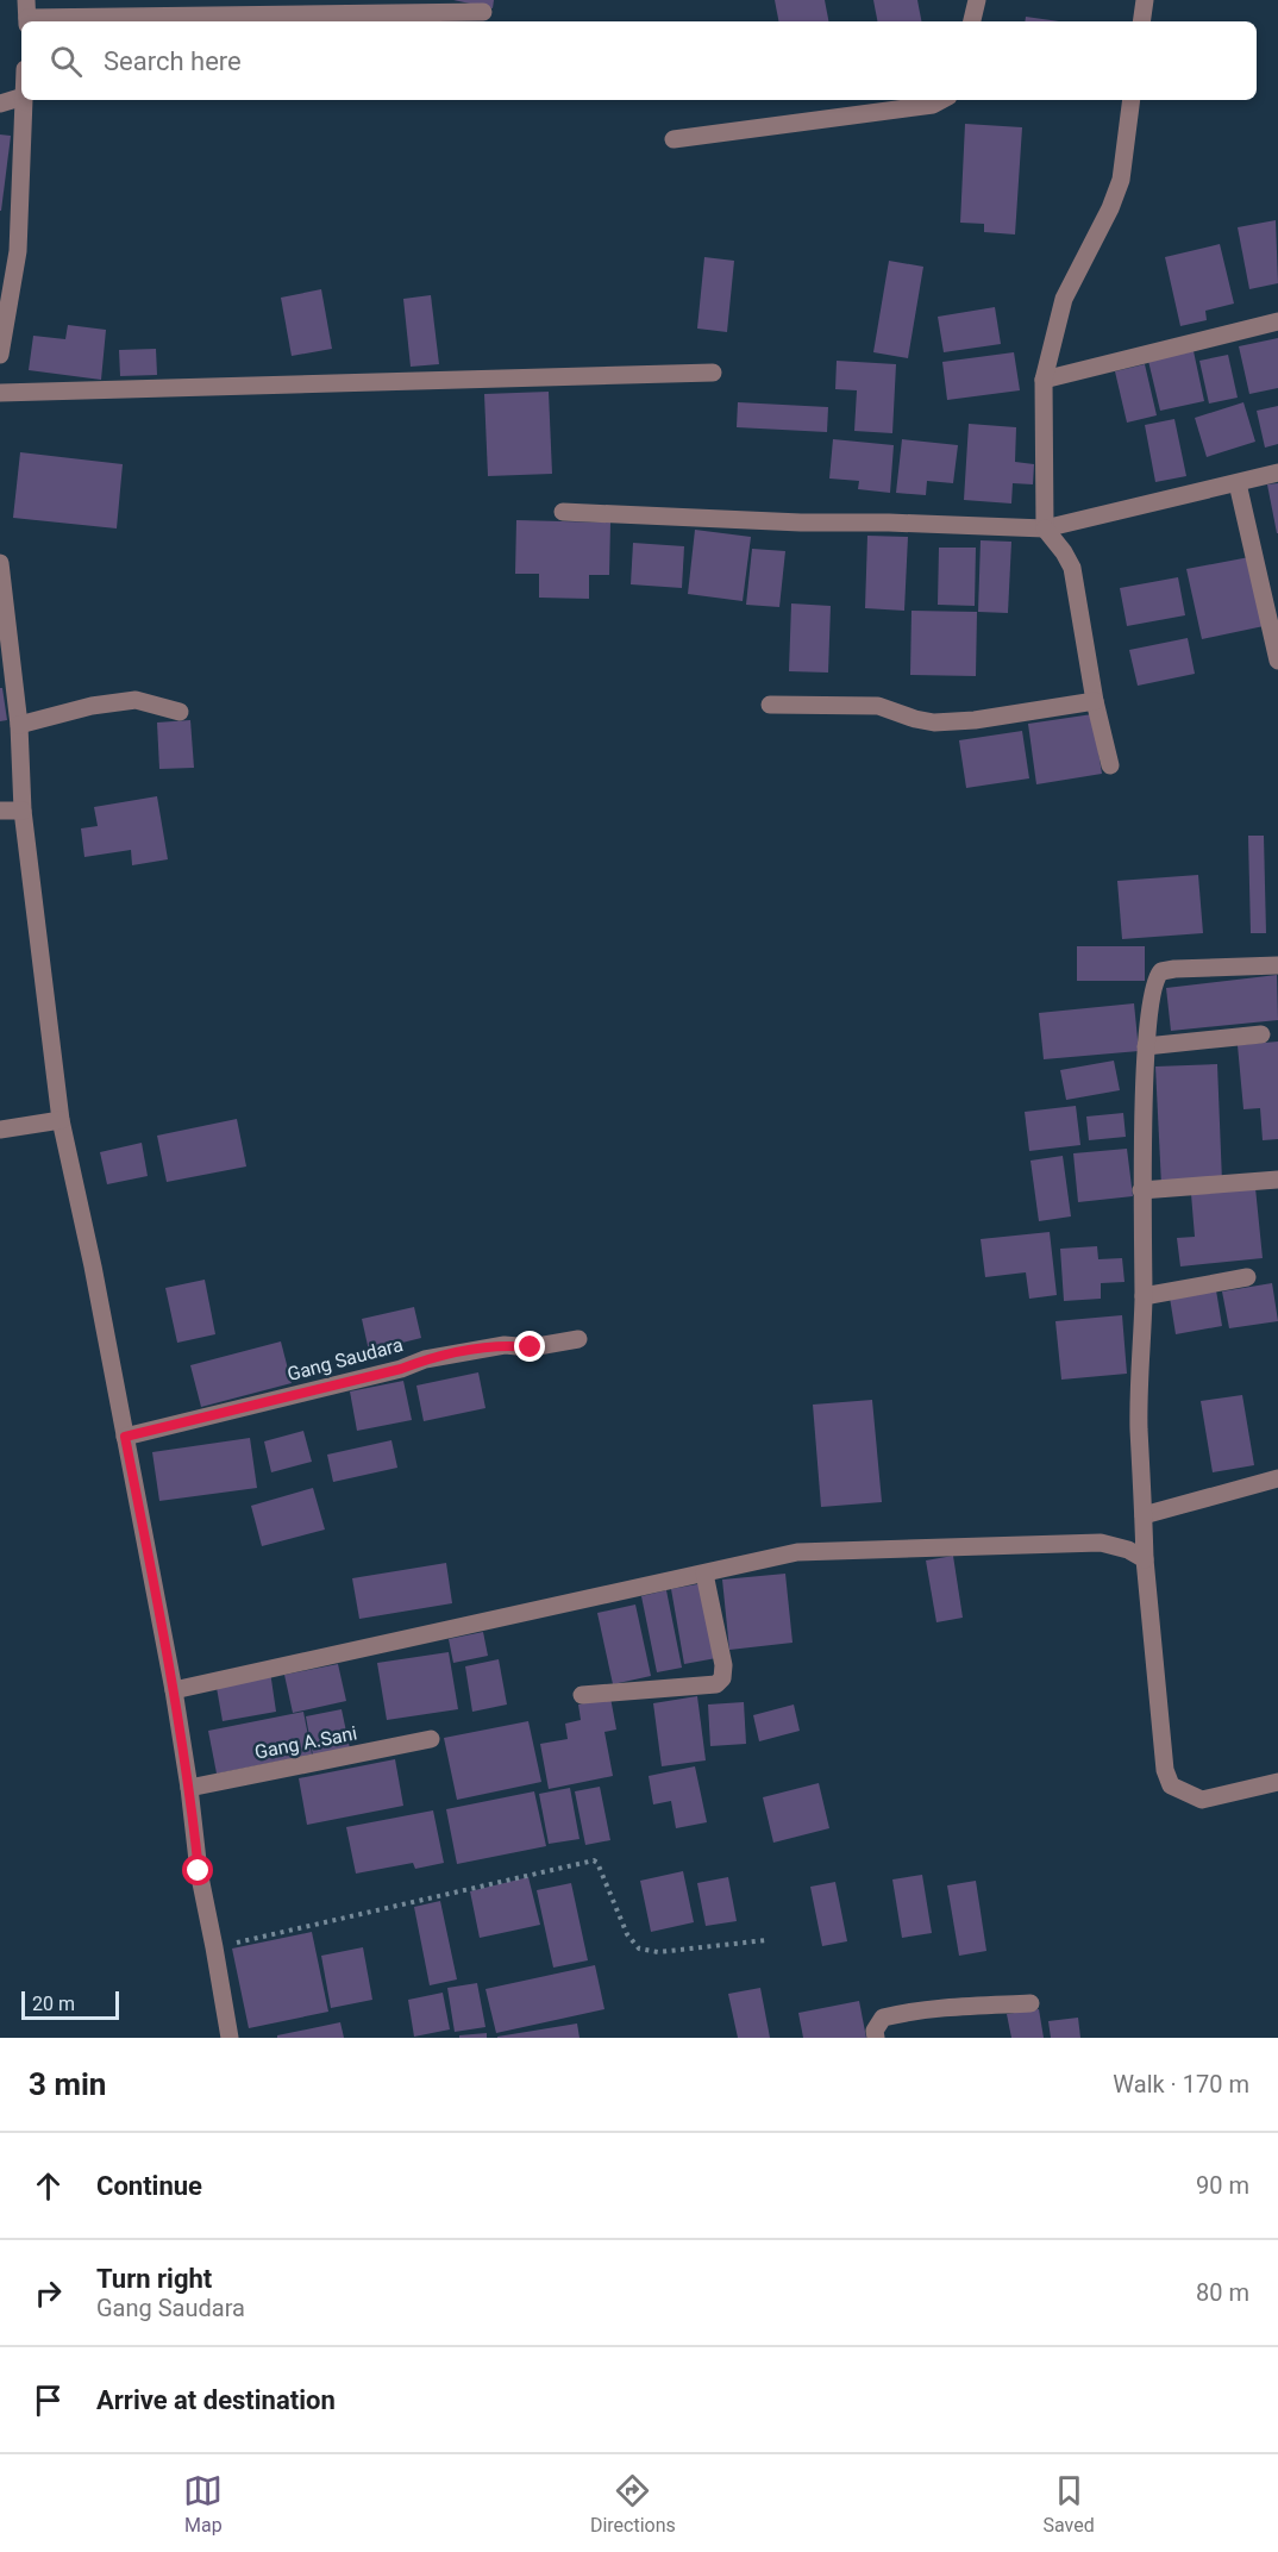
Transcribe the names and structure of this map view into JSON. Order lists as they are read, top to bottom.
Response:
{
  "streets": {
    "street": ["Gang Saudara", "Gang A.Sani"]
  },
  "scale_bar": "20 m",
  "page": {
    "search": "Search here",
    "scale": "20 m",
    "heading": ["3 min", "Walk · 170 m"],
    "list": [
      ["Continue", "90 m"],
      ["Turn right", "Gang Saudara", "80 m"],
      "Arrive at destination"
    ],
    "nav": ["Map", "Directions", "Saved"]
  }
}
